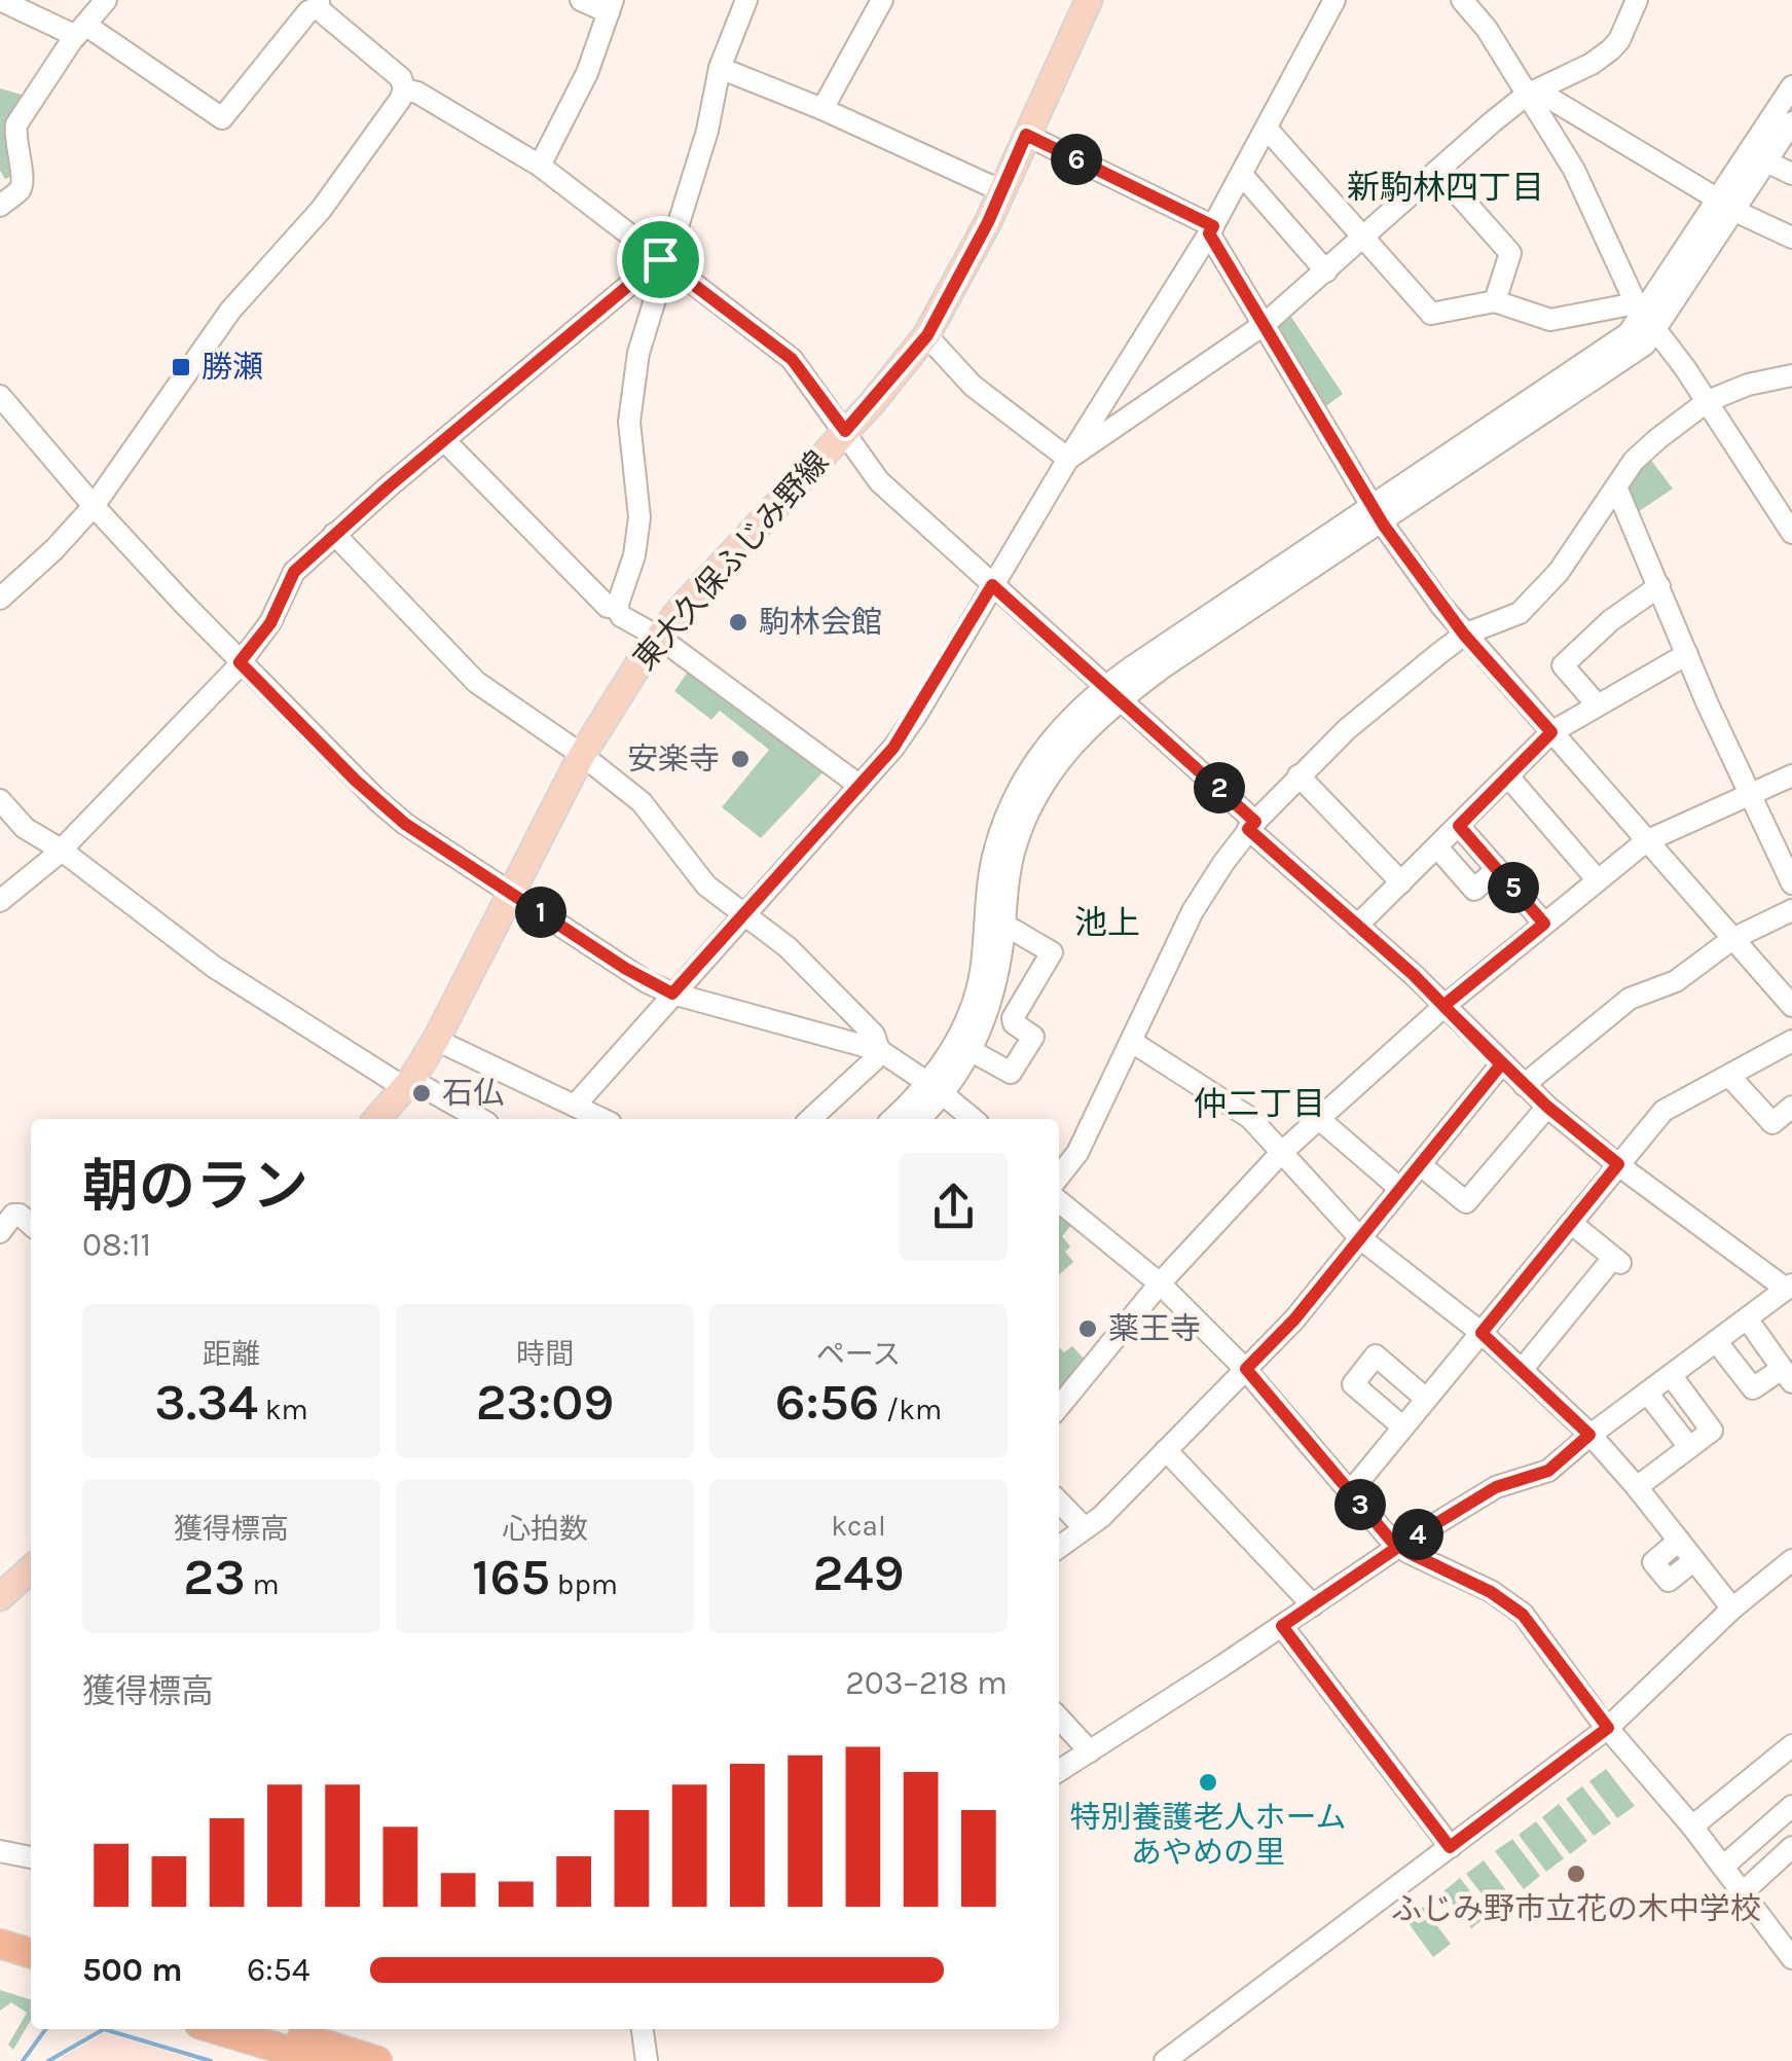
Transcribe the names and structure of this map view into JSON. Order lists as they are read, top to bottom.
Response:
{
  "streets": {
    "main road": ["東大久保ふじみ野線"]
  },
  "districts": ["新駒林四丁目", "池上", "仲二丁目"],
  "places": {
    "transit": ["勝瀬"],
    "other": [
      "駒林会館",
      "安楽寺",
      "石仏",
      "薬王寺",
      "特別養護老人ホーム あやめの里",
      "ふじみ野市立花の木中学校"
    ]
  },
  "page": {
    "pins": [
      "6",
      "2",
      "5",
      "1",
      "3",
      "4"
    ],
    "heading": ["朝のラン", "08:11"],
    "stats": [
      ["距離", "3.34 km"],
      ["時間", "23:09"],
      ["ペース", "6:56 /km"],
      ["獲得標高", "23 m"],
      ["心拍数", "165 bpm"],
      ["kcal", "249"]
    ],
    "chart": ["獲得標高", "203–218 m"],
    "list": [
      {
        "name": "500 m",
        "note": "6:54"
      }
    ]
  }
}
